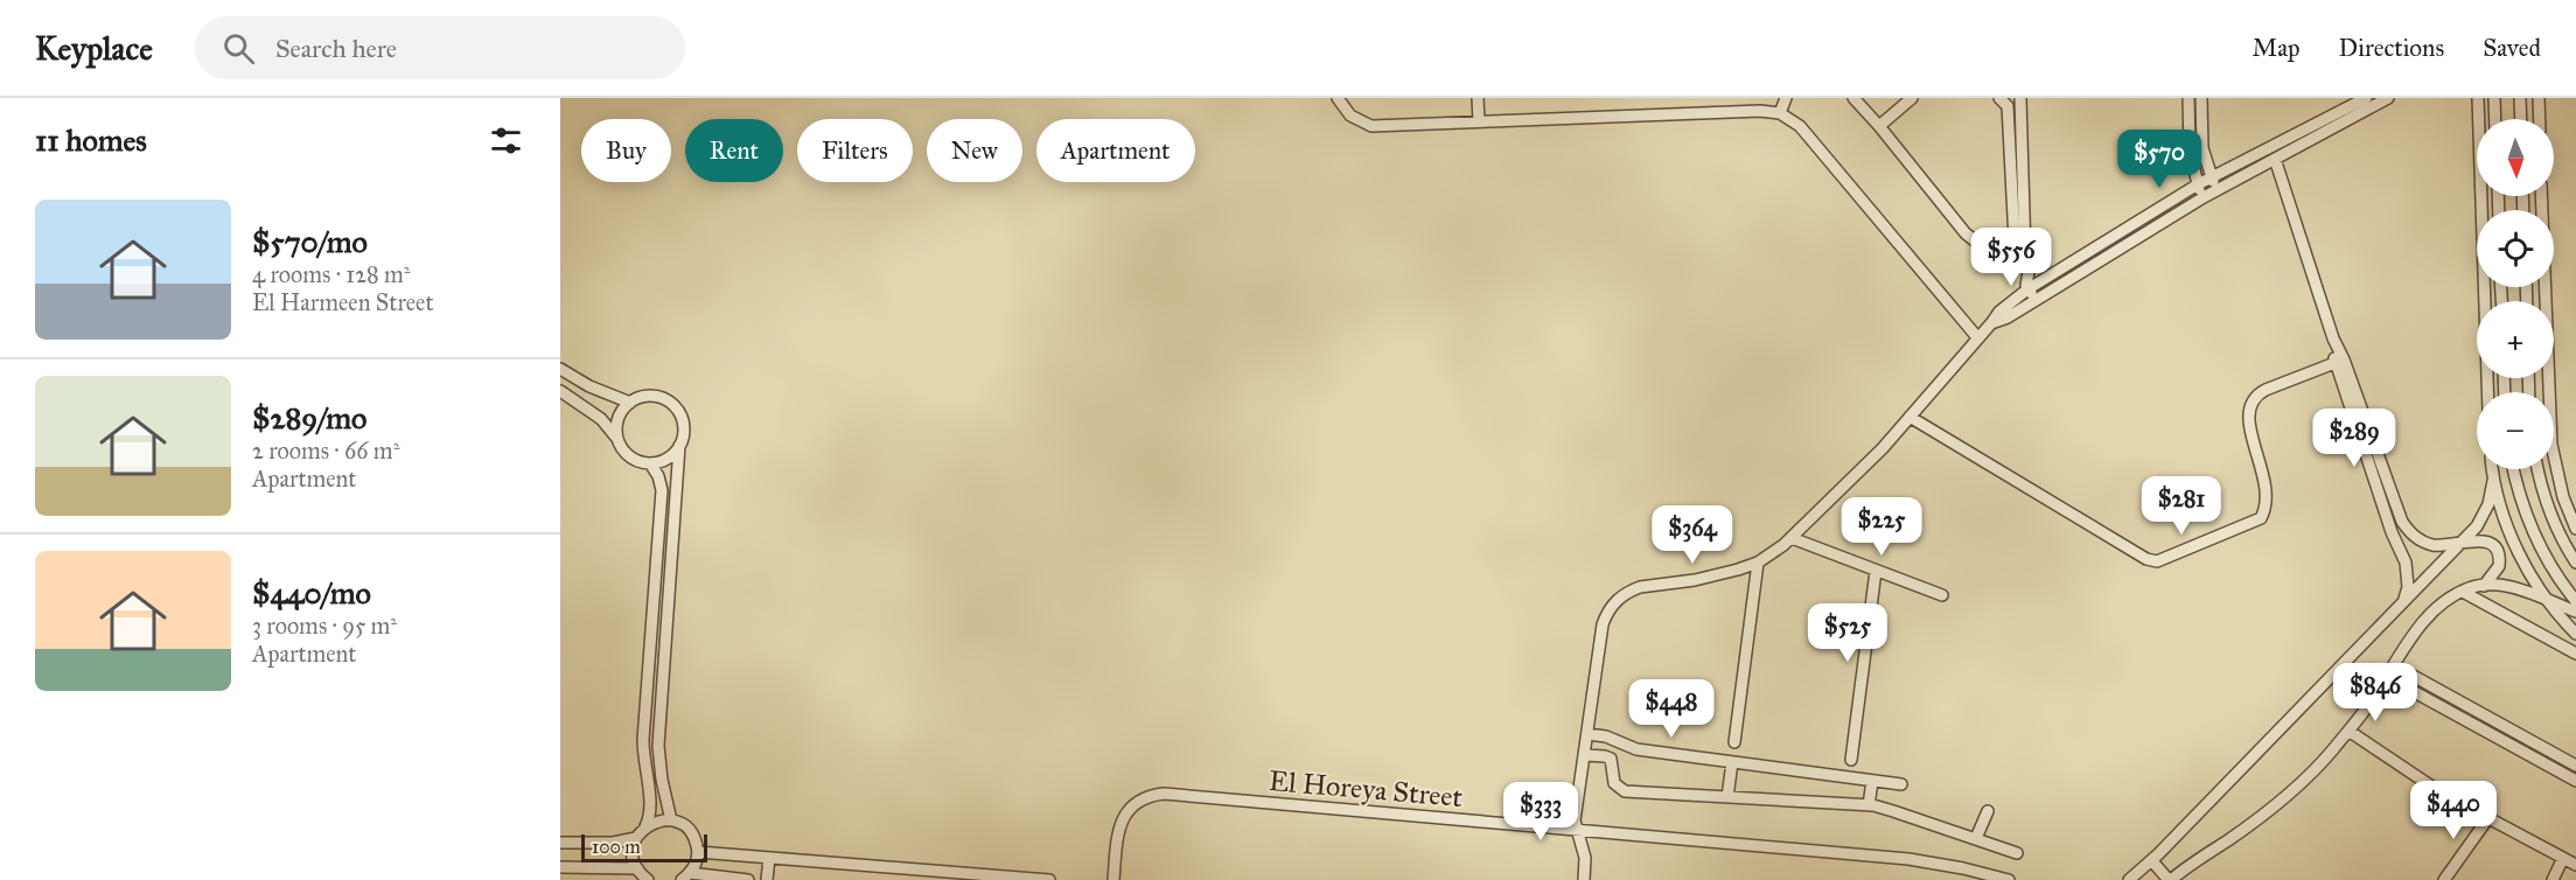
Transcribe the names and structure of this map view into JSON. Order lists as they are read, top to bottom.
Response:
{
  "streets": {
    "street": ["El Horeya Street"]
  },
  "scale_bar": "100 m",
  "north": "bottom",
  "page": {
    "header": "Keyplace",
    "search": "Search here",
    "nav": ["Map", "Directions", "Saved"],
    "heading": "11 homes",
    "map_buttons": ["+", "−"],
    "chip": [
      "Buy",
      "Rent",
      "Filters",
      "New",
      "Apartment"
    ],
    "price": [
      "$570",
      "$556",
      "$289",
      "$281",
      "$225",
      "$364",
      "$525",
      "$846",
      "$448",
      "$440",
      "$333"
    ],
    "list": [
      {
        "name": "$570/mo",
        "note": "4 rooms · 128 m² · El Harmeen Street"
      },
      {
        "name": "$289/mo",
        "note": "2 rooms · 66 m² · Apartment"
      },
      {
        "name": "$440/mo",
        "note": "3 rooms · 95 m² · Apartment"
      }
    ],
    "scale": "100 m"
  }
}
